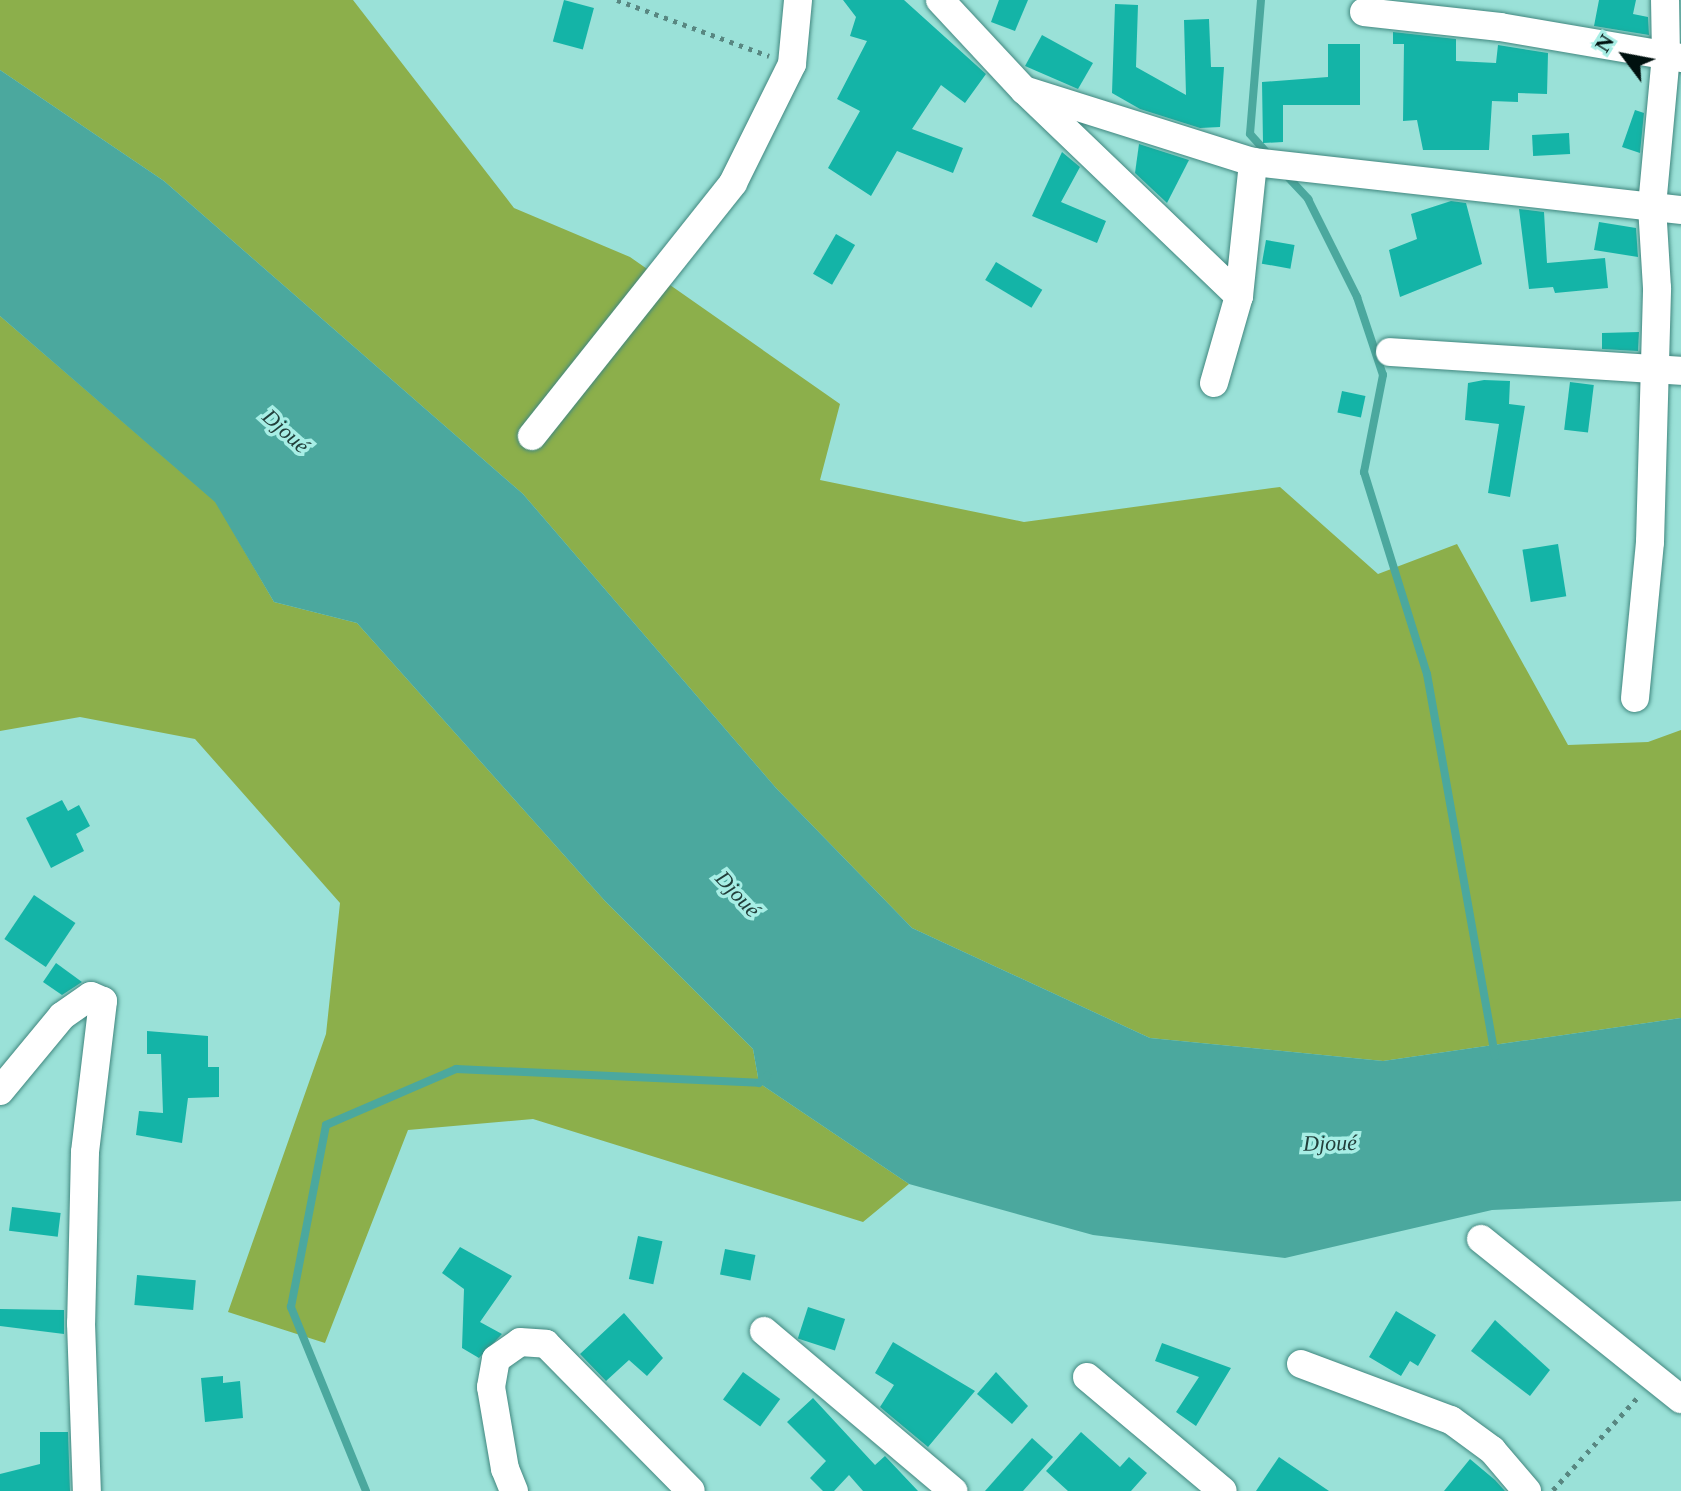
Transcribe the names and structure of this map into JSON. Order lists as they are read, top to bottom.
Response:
{
  "water": ["Djoué"],
  "north": "top left"
}
